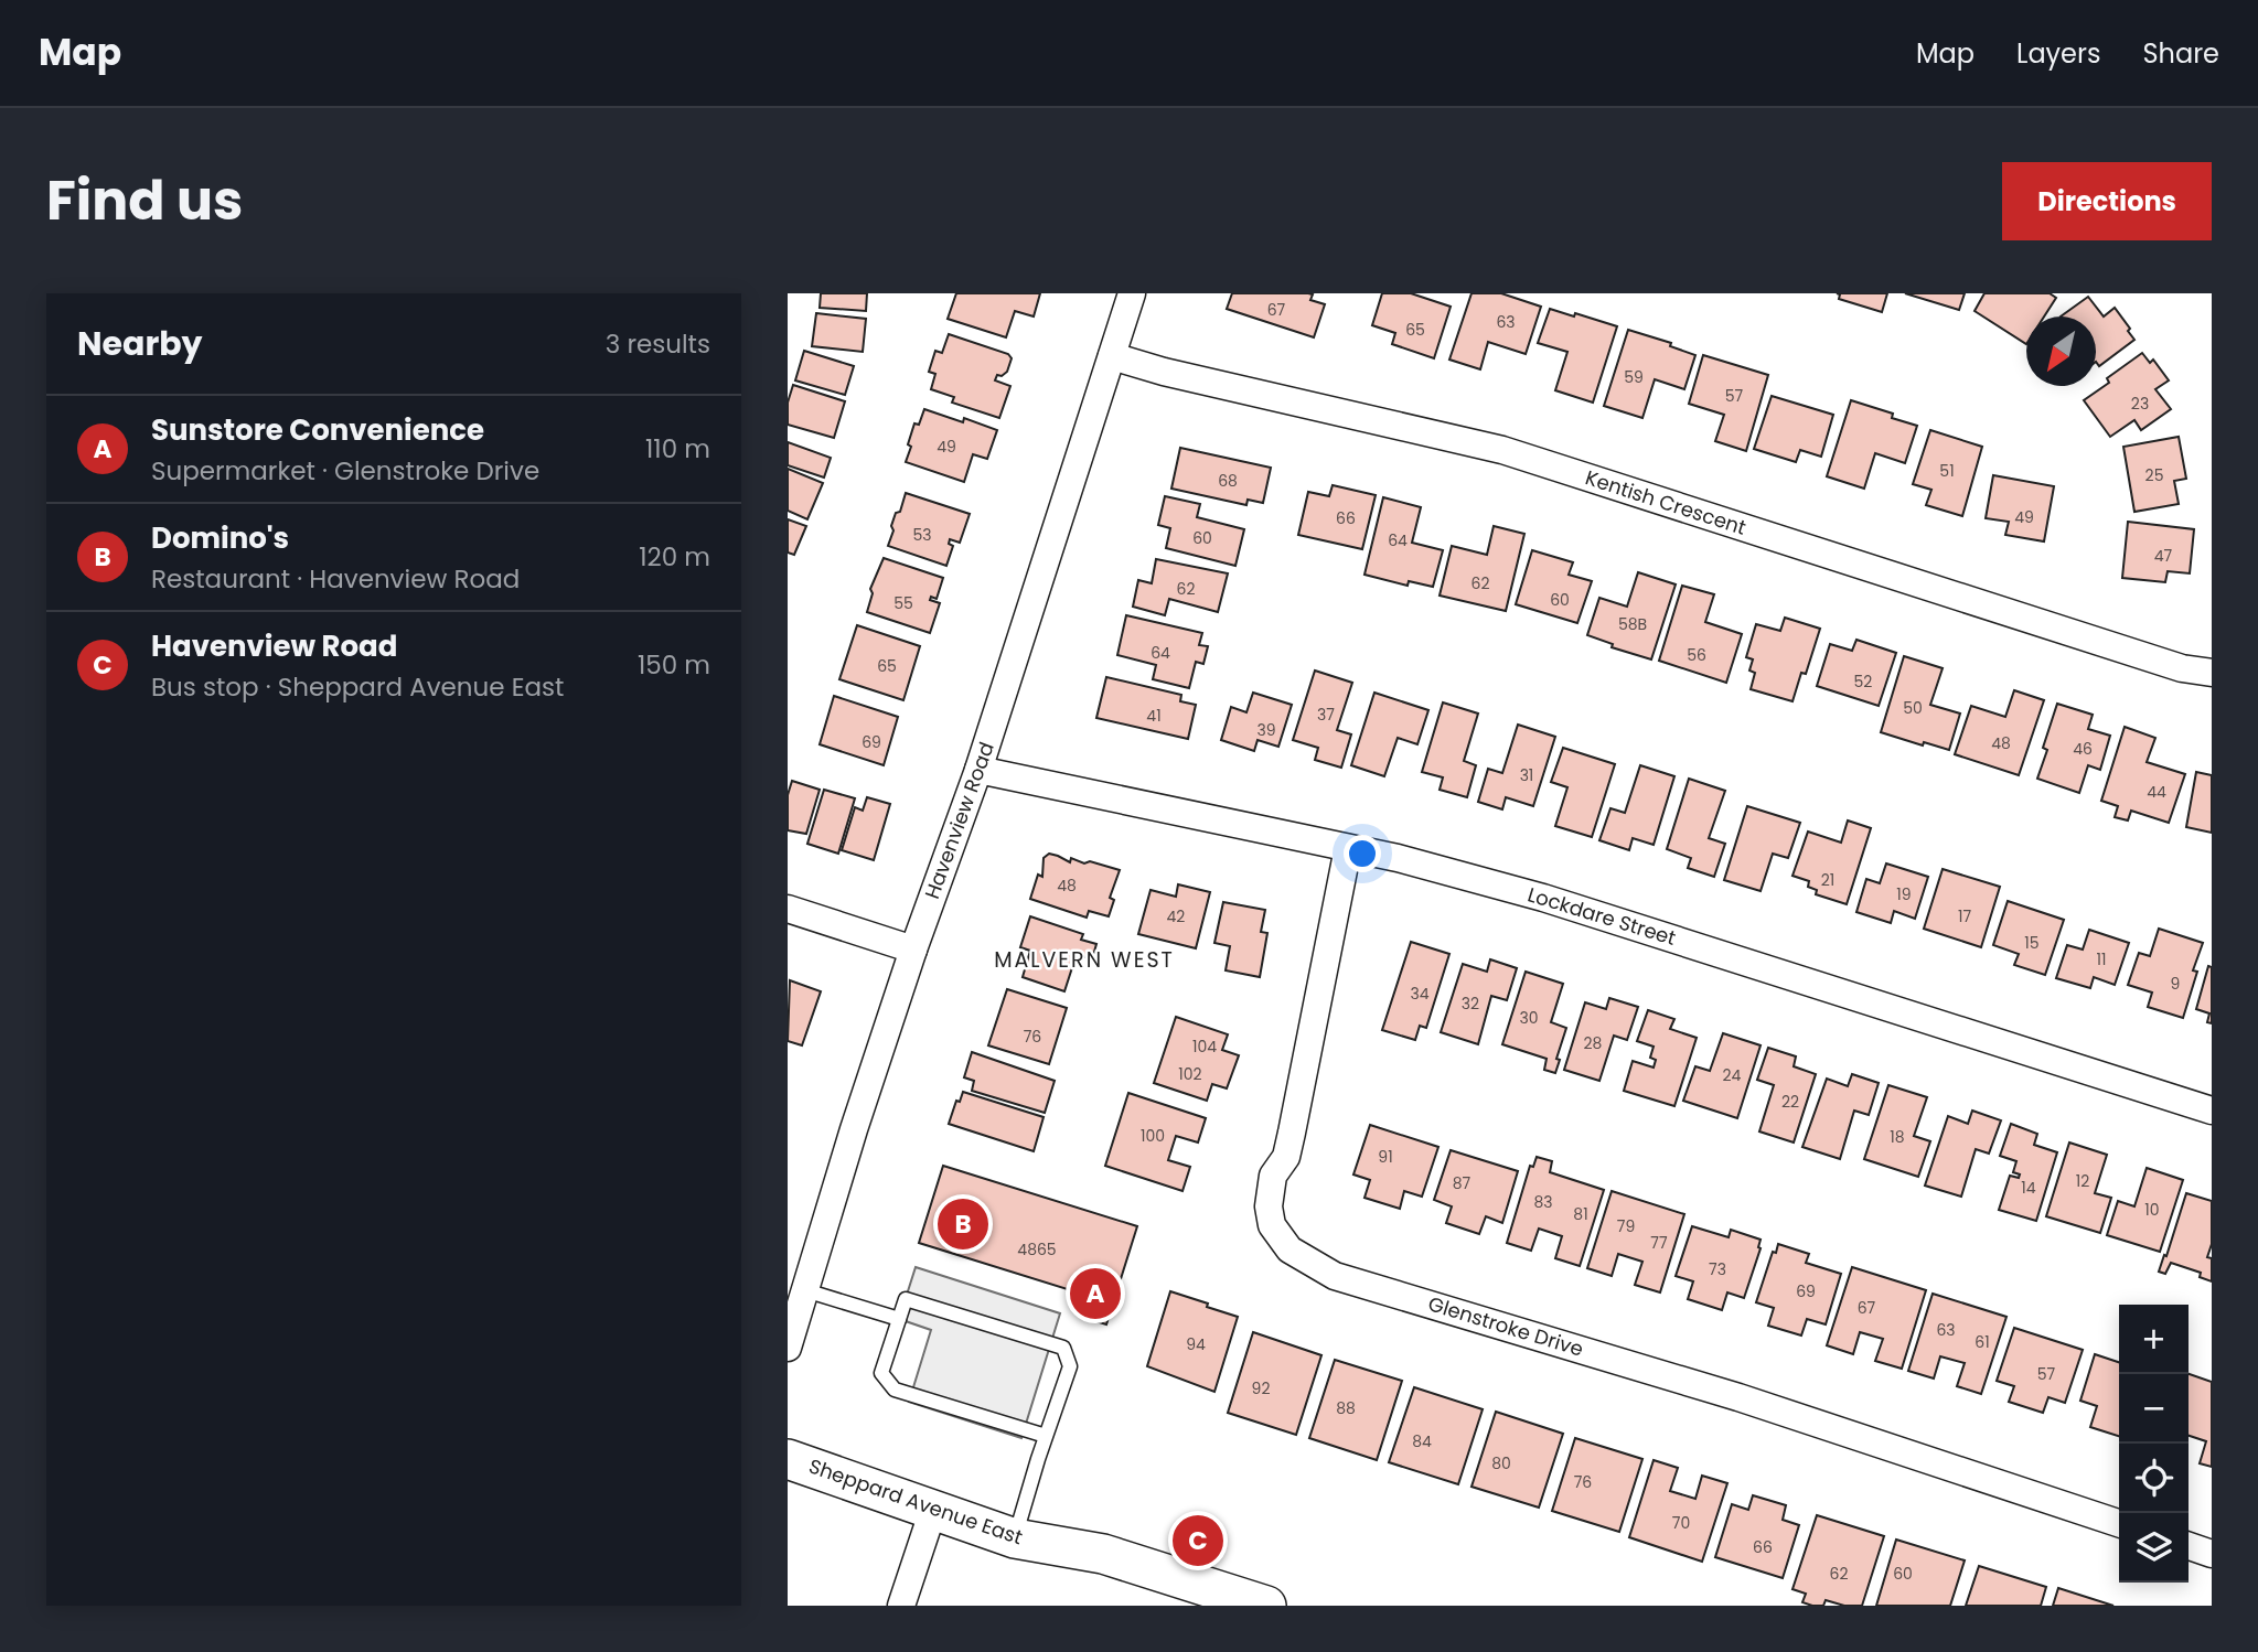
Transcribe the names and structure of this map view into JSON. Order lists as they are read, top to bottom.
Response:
{
  "streets": {
    "main road": ["Sheppard Avenue East"],
    "street": [
      "Kentish Crescent",
      "Havenview Road",
      "Lockdare Street",
      "Glenstroke Drive"
    ]
  },
  "crossings": [
    ["Kentish Crescent", "Havenview Road"],
    ["Havenview Road", "Lockdare Street"],
    ["Lockdare Street", "Glenstroke Drive"]
  ],
  "districts": ["MALVERN WEST"],
  "house_numbers": [
    "67",
    "63",
    "65",
    "59",
    "57",
    "23",
    "49",
    "51",
    "25",
    "68",
    "49",
    "66",
    "53",
    "60",
    "64",
    "47",
    "62",
    "62",
    "60",
    "55",
    "58B",
    "64",
    "56",
    "65",
    "52",
    "50",
    "37",
    "41",
    "39",
    "69",
    "48",
    "46",
    "31",
    "44",
    "21",
    "48",
    "19",
    "42",
    "17",
    "15",
    "11",
    "9",
    "34",
    "32",
    "30",
    "76",
    "28",
    "104",
    "102",
    "24",
    "22",
    "100",
    "18",
    "91",
    "12",
    "87",
    "14",
    "83",
    "10",
    "81",
    "79",
    "77",
    "4865",
    "73",
    "69",
    "67",
    "63",
    "61",
    "94",
    "57",
    "92",
    "88",
    "84",
    "80",
    "76",
    "70",
    "66",
    "62",
    "60"
  ],
  "north": "bottom left",
  "page": {
    "header": "Map",
    "nav": ["Map", "Layers", "Share"],
    "title": "Find us",
    "buttons": "Directions",
    "heading": ["Nearby", "3 results"],
    "list": [
      {
        "mark": "A",
        "name": "Sunstore Convenience",
        "note": "Supermarket · Glenstroke Drive",
        "value": "110 m"
      },
      {
        "mark": "B",
        "name": "Domino's",
        "note": "Restaurant · Havenview Road",
        "value": "120 m"
      },
      {
        "mark": "C",
        "name": "Havenview Road",
        "note": "Bus stop · Sheppard Avenue East",
        "value": "150 m"
      }
    ],
    "pins": ["B", "A", "C"],
    "map_buttons": ["+", "−"]
  }
}
